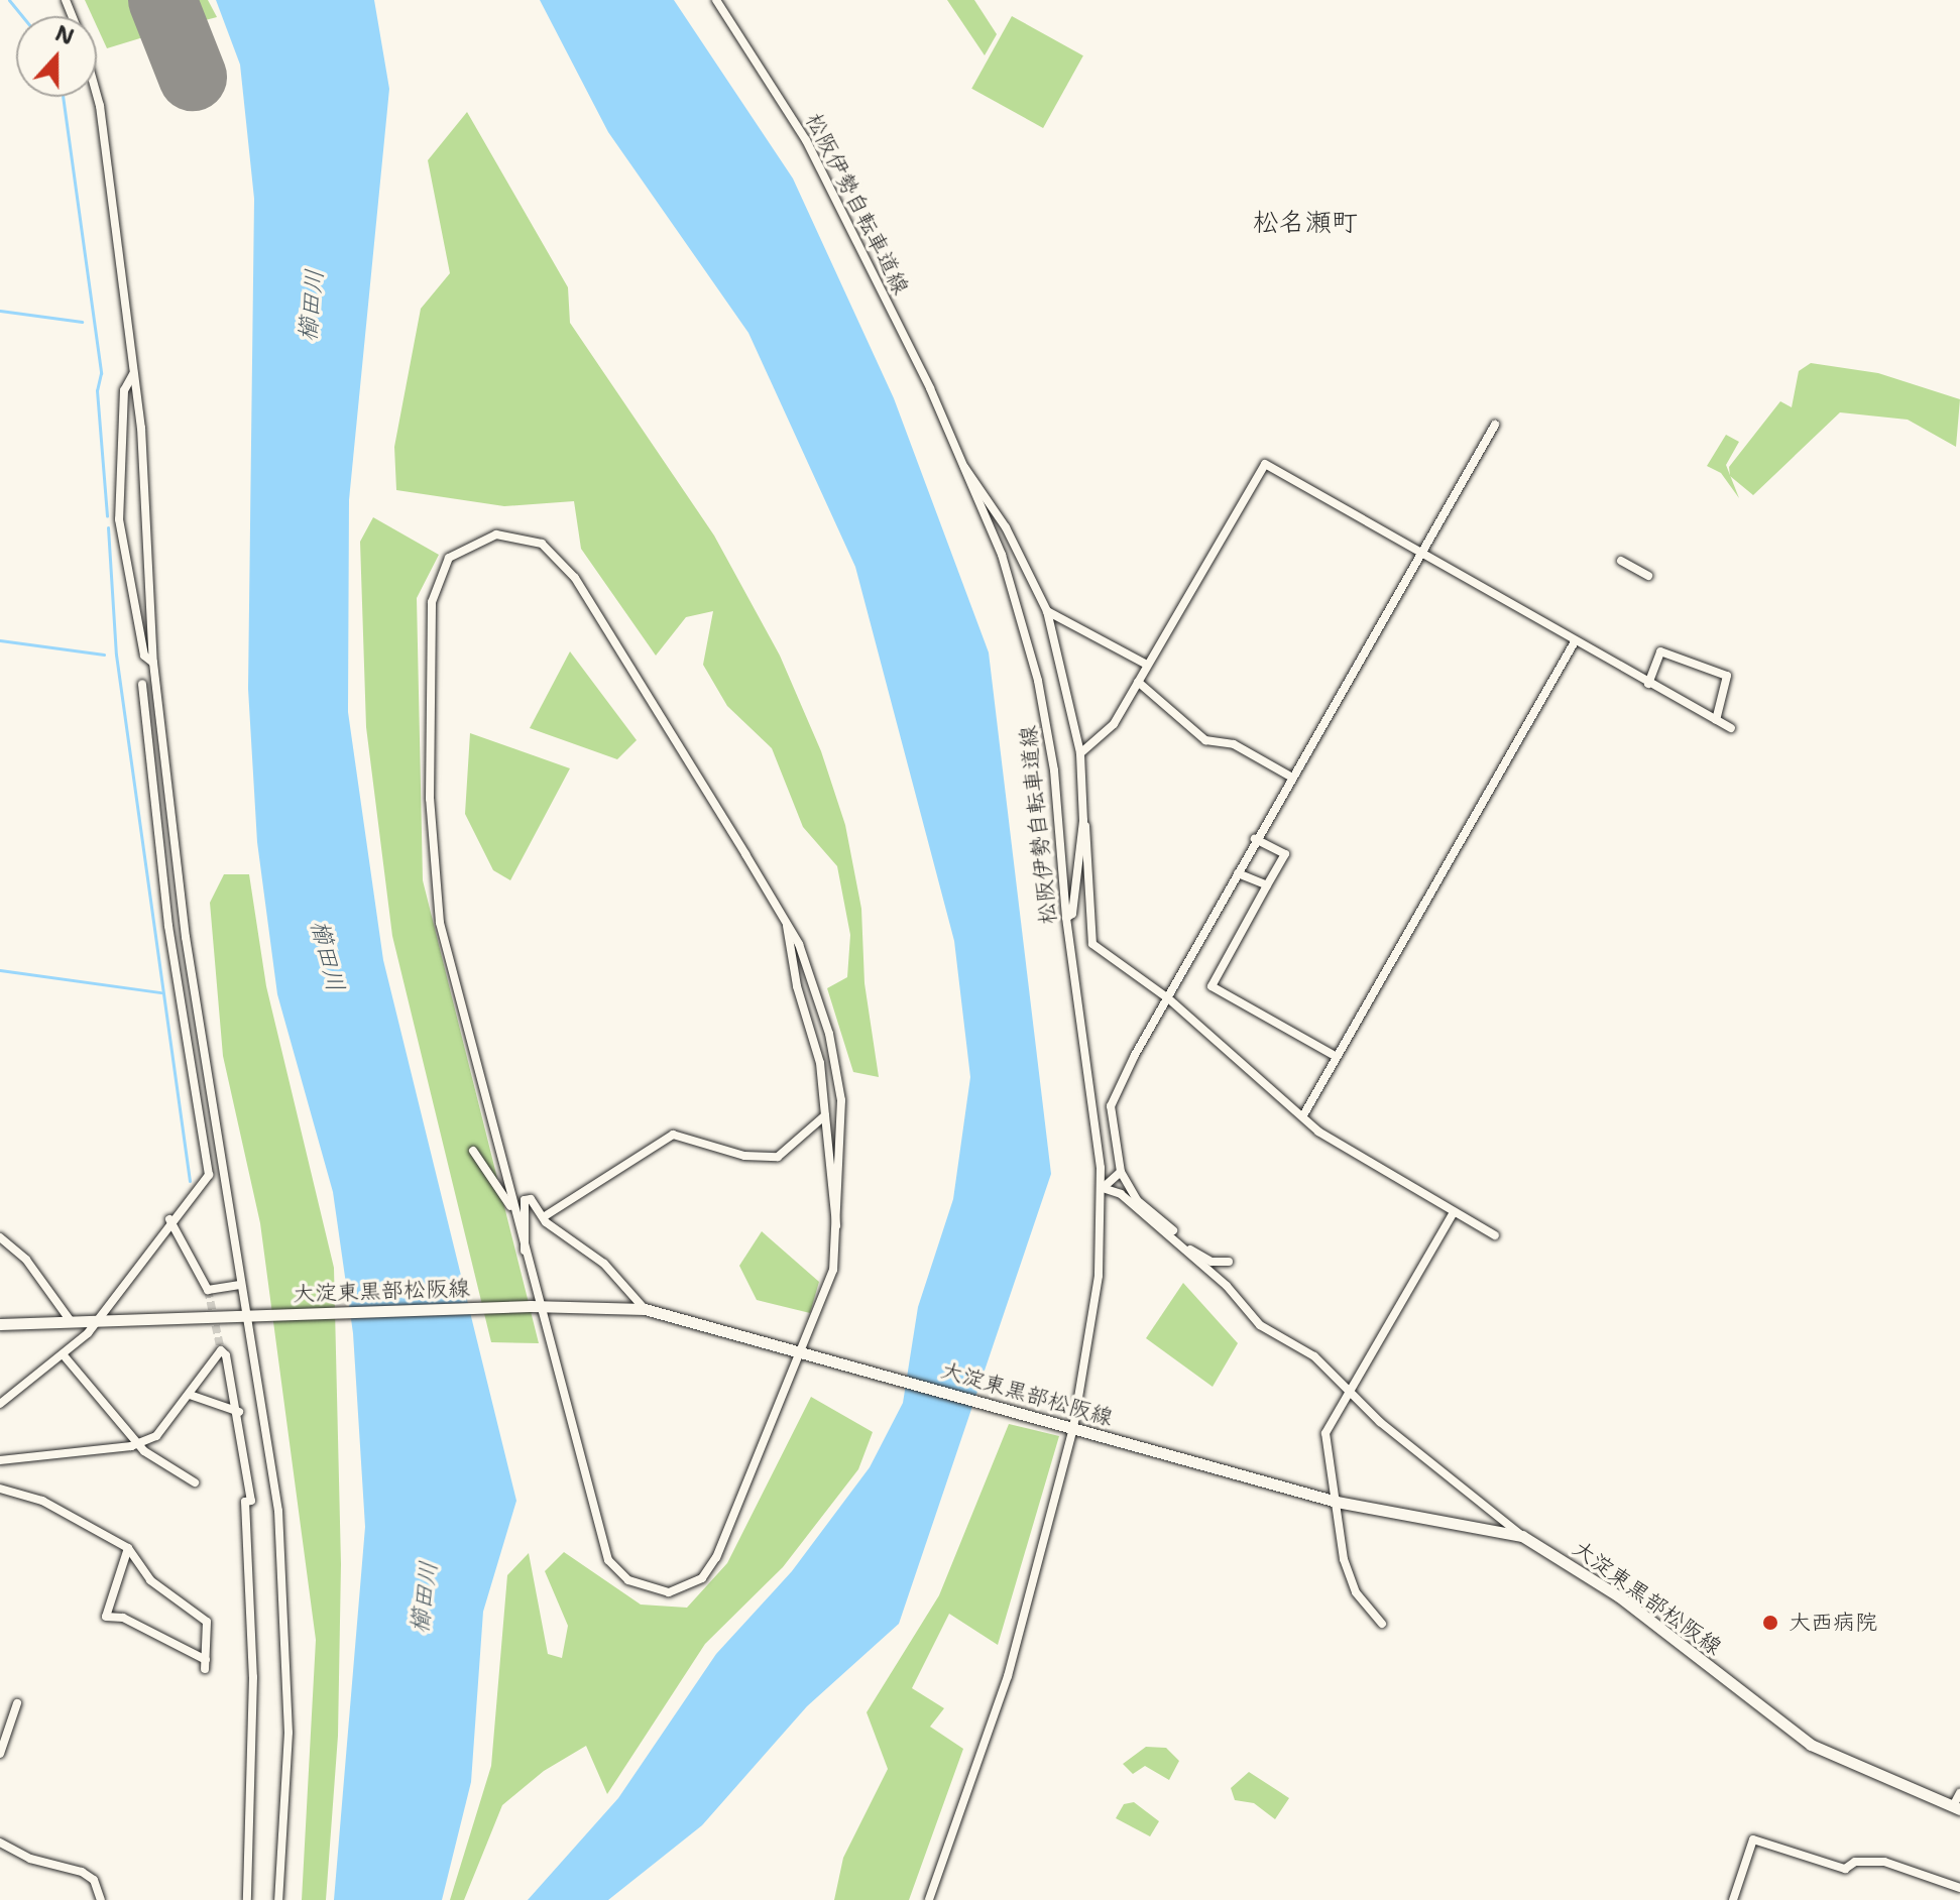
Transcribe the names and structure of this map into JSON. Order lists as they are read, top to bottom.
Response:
{
  "streets": {
    "main road": ["大淀東黒部松阪線"],
    "street": ["松阪伊勢自転車道線"]
  },
  "crossings": [
    ["松阪伊勢自転車道線", "大淀東黒部松阪線"]
  ],
  "districts": ["松名瀬町"],
  "water": ["櫛田川"],
  "places": ["大西病院"],
  "north": "top"
}
